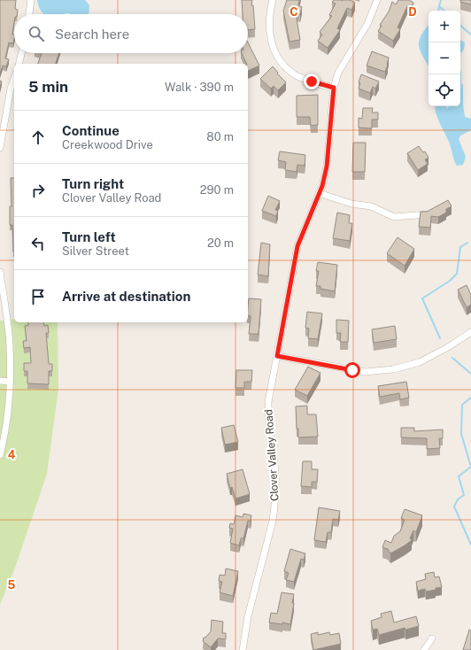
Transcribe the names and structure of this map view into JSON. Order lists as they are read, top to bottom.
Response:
{
  "streets": {
    "street": ["Clover Valley Road"]
  },
  "page": {
    "map_buttons": ["+", "−"],
    "search": "Search here",
    "heading": ["5 min", "Walk · 390 m"],
    "list": [
      ["Continue", "Creekwood Drive", "80 m"],
      ["Turn right", "Clover Valley Road", "290 m"],
      ["Turn left", "Silver Street", "20 m"],
      "Arrive at destination"
    ]
  },
  "grid": {
    "columns": ["C", "D"],
    "rows": ["4", "5"]
  }
}
